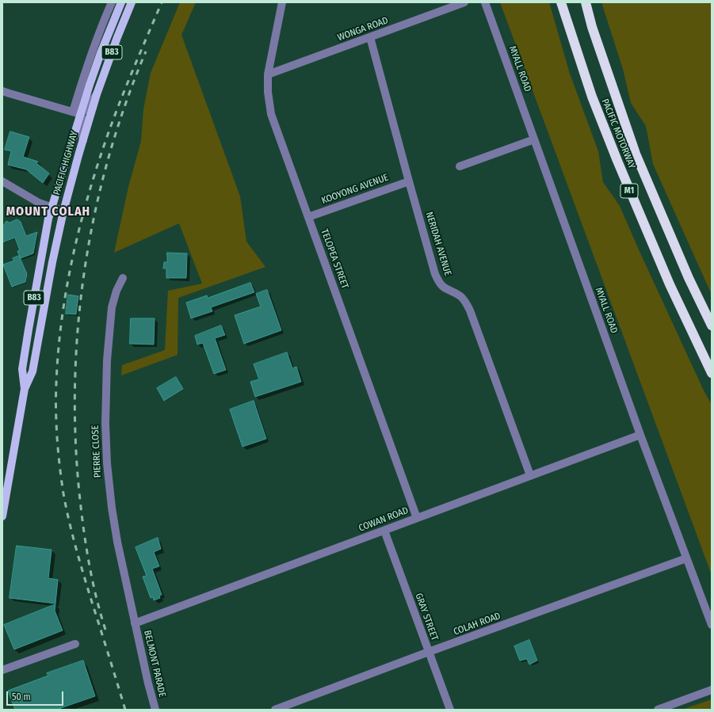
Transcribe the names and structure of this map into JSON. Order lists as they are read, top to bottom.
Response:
{
  "streets": {
    "highway": ["PACIFIC MOTORWAY", "M1"],
    "main road": ["B83", "PACIFIC HIGHWAY"],
    "street": [
      "WONGA ROAD",
      "MYALL ROAD",
      "KOOYONG AVENUE",
      "NERIDAH AVENUE",
      "TELOPEA STREET",
      "PIERRE CLOSE",
      "COWAN ROAD",
      "GRAY STREET",
      "COLAH ROAD",
      "BELMONT PARADE"
    ]
  },
  "crossings": [
    ["WONGA ROAD", "NERIDAH AVENUE"],
    ["WONGA ROAD", "TELOPEA STREET"],
    ["MYALL ROAD", "COWAN ROAD"],
    ["MYALL ROAD", "COLAH ROAD"],
    ["KOOYONG AVENUE", "NERIDAH AVENUE"],
    ["KOOYONG AVENUE", "TELOPEA STREET"],
    ["NERIDAH AVENUE", "COWAN ROAD"],
    ["TELOPEA STREET", "COWAN ROAD"],
    ["PIERRE CLOSE", "COWAN ROAD"],
    ["PIERRE CLOSE", "BELMONT PARADE"],
    ["COWAN ROAD", "GRAY STREET"],
    ["COWAN ROAD", "BELMONT PARADE"],
    ["GRAY STREET", "COLAH ROAD"]
  ],
  "districts": ["MOUNT COLAH"],
  "scale_bar": "50 m"
}
